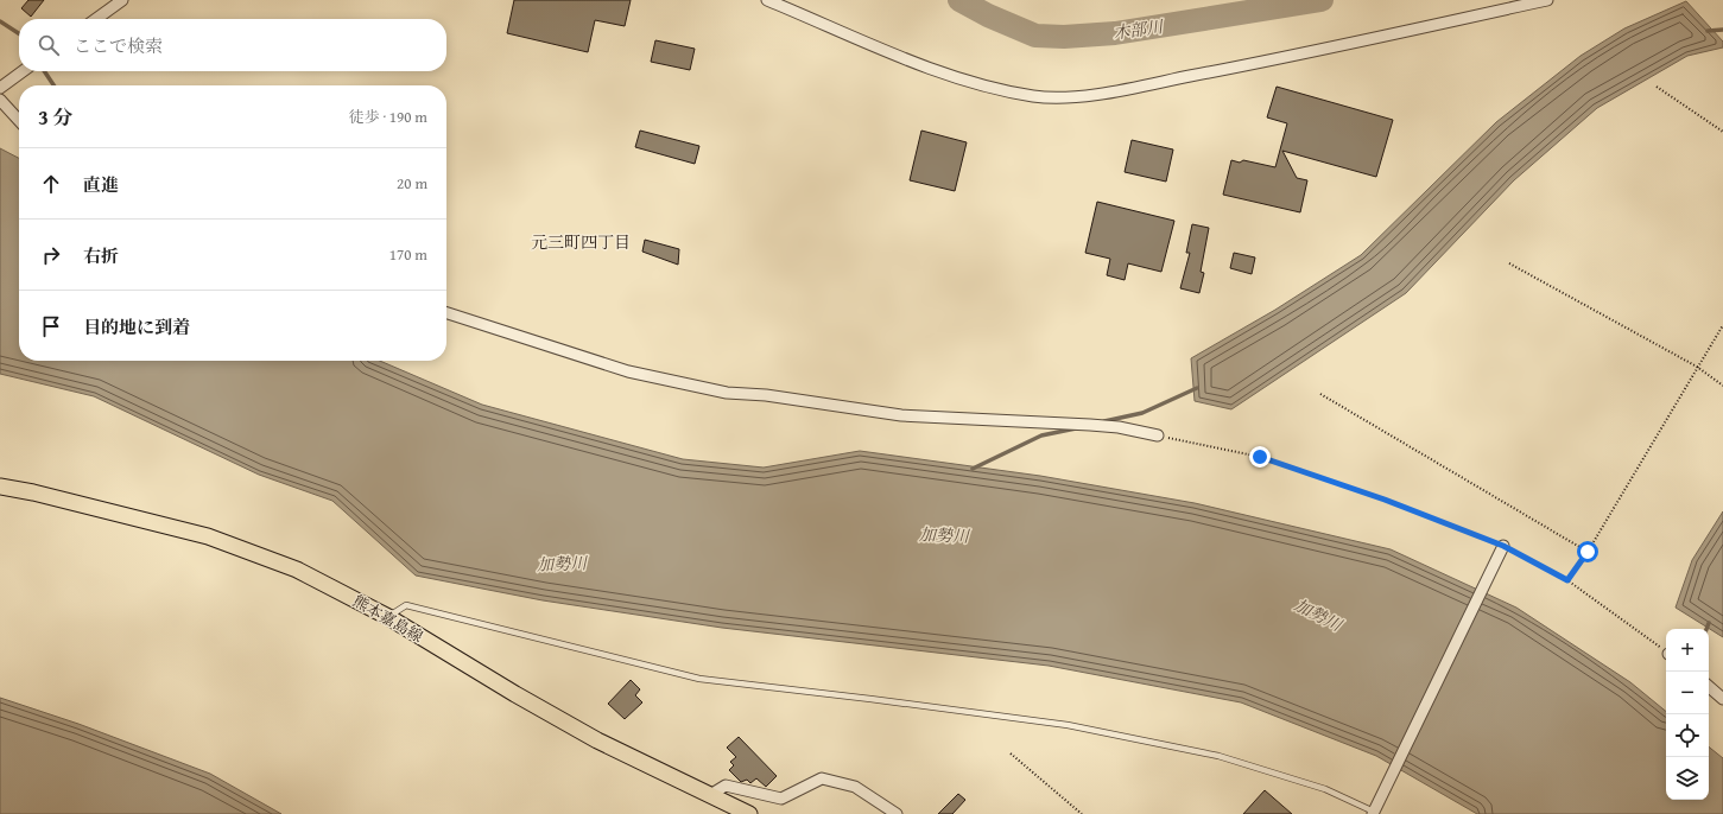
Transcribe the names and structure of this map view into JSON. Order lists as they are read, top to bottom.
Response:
{
  "streets": {
    "main road": ["熊本嘉島線"]
  },
  "districts": ["元三町四丁目"],
  "water": ["木部川", "加勢川"],
  "page": {
    "search": "ここで検索",
    "heading": ["3 分", "徒歩 · 190 m"],
    "list": [
      ["直進", "20 m"],
      ["右折", "170 m"],
      "目的地に到着"
    ],
    "map_buttons": ["+", "−"]
  }
}
